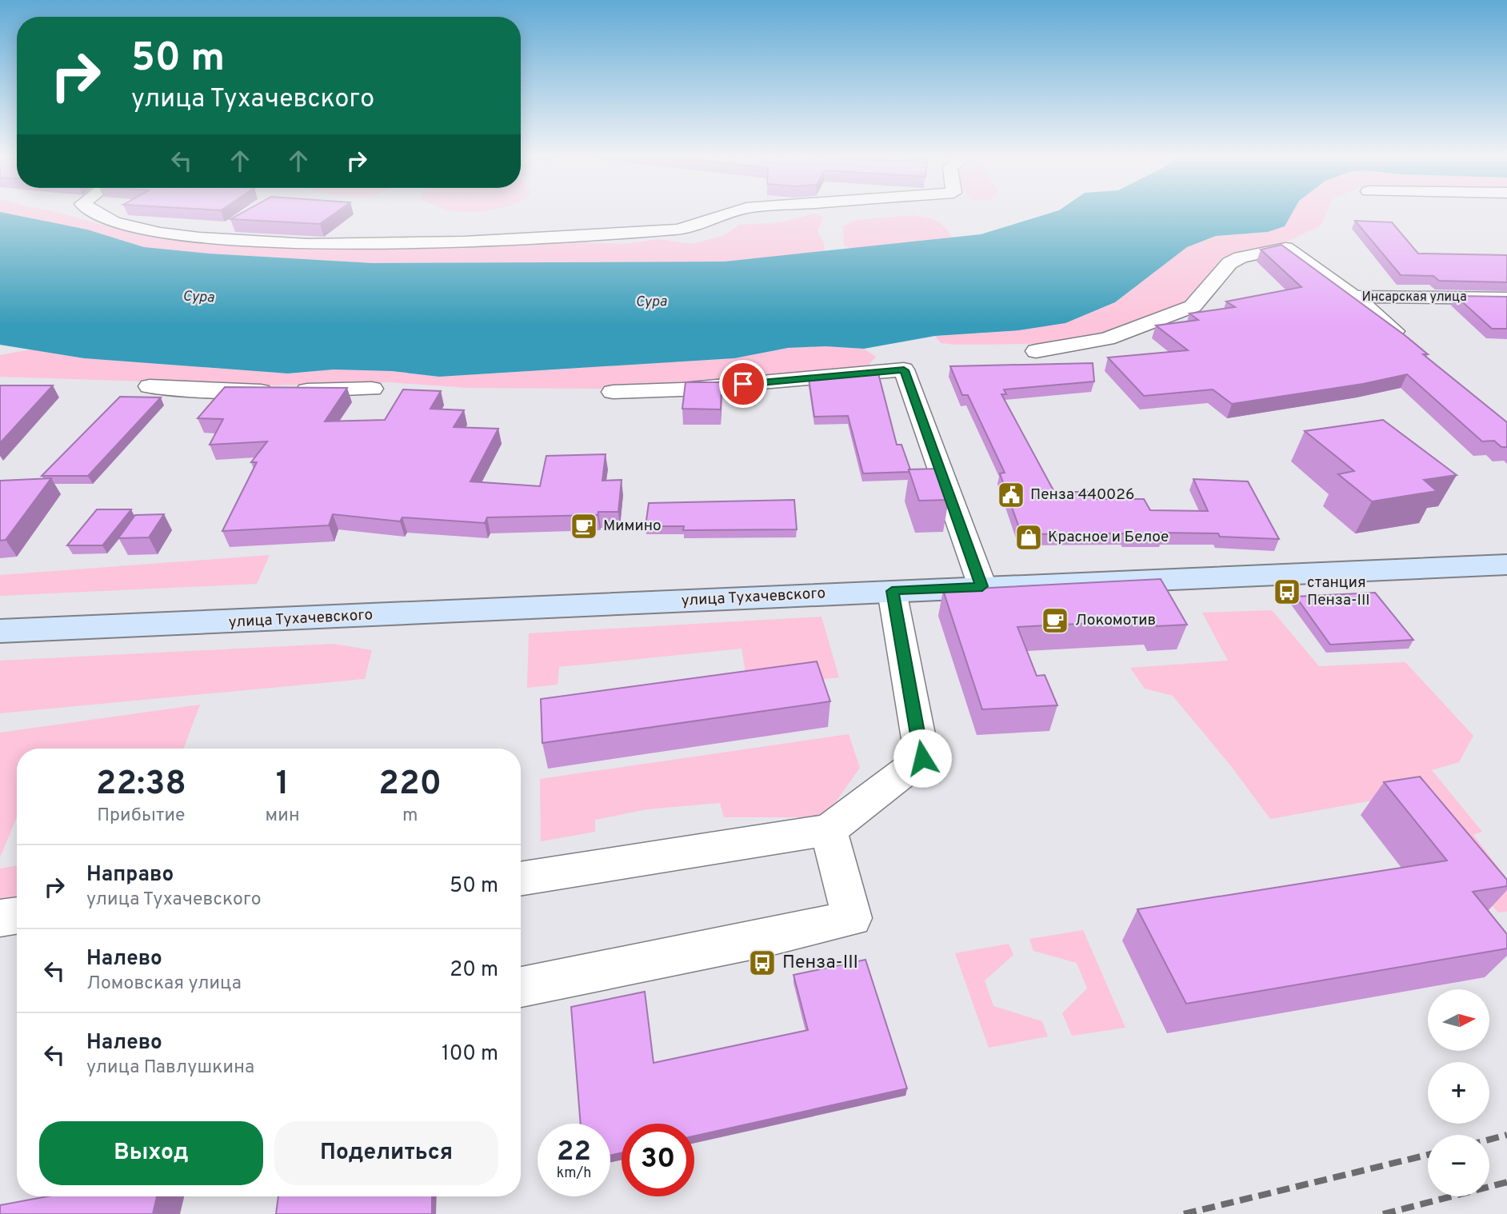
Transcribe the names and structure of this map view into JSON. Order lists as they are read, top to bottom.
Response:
{
  "streets": {
    "main road": ["улица Тухачевского"],
    "street": ["Инсарская улица"]
  },
  "water": ["Сура"],
  "places": {
    "public building": ["Пенза 440026"],
    "cafe": ["Мимино", "Локомотив"],
    "shop": ["Красное и Белое"],
    "bus stop": ["станция Пенза-III", "Пенза-III"]
  },
  "north": "right",
  "page": {
    "turn": ["50 m", "улица Тухачевского"],
    "eta": [
      "22:38",
      "Прибытие",
      "1",
      "мин",
      "220",
      "m"
    ],
    "list": [
      {
        "name": "Направо",
        "note": "улица Тухачевского",
        "value": "50 m"
      },
      {
        "name": "Налево",
        "note": "Ломовская улица",
        "value": "20 m"
      },
      {
        "name": "Налево",
        "note": "улица Павлушкина",
        "value": "100 m"
      }
    ],
    "map_buttons": ["+", "−"],
    "buttons": ["Выход", "Поделиться"],
    "speed": "22 km/h",
    "limit": "30"
  }
}
